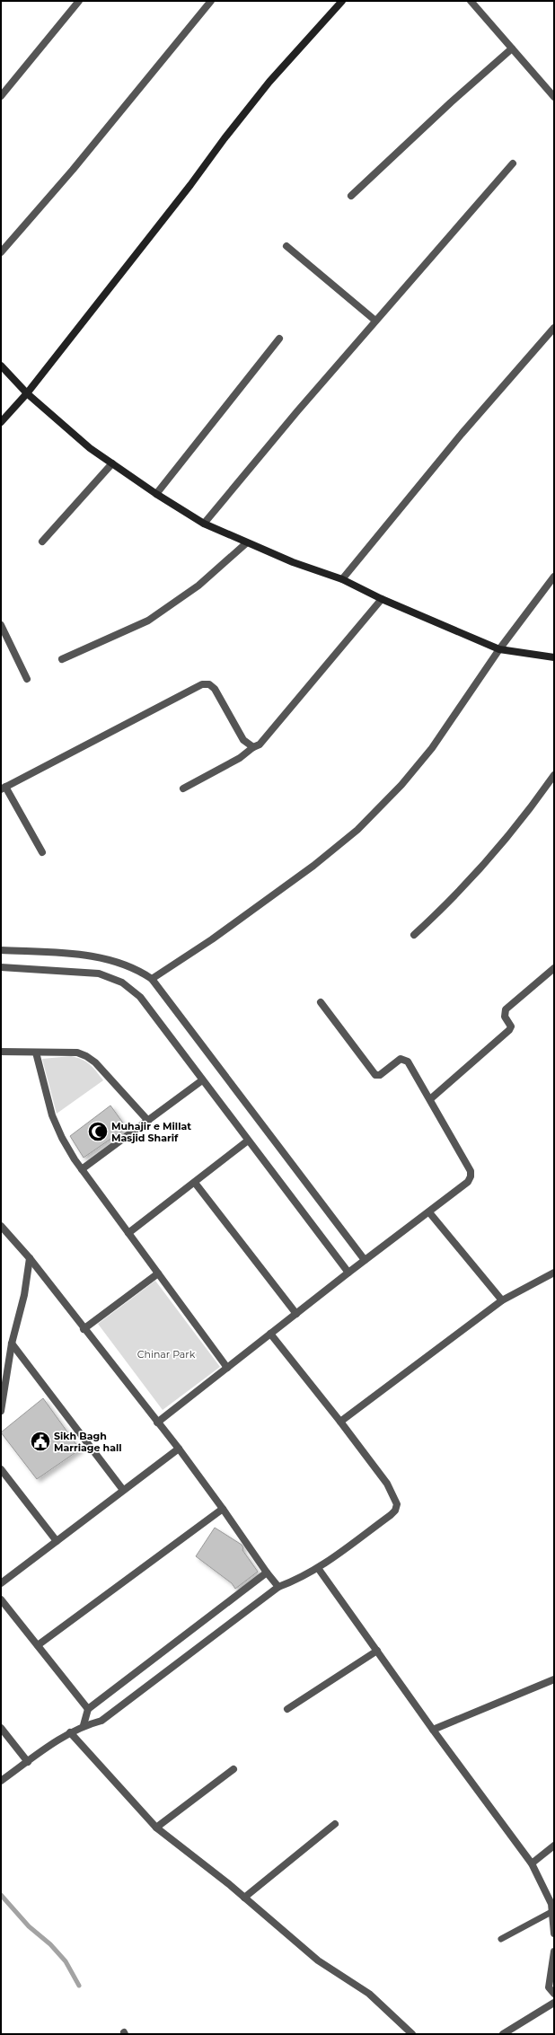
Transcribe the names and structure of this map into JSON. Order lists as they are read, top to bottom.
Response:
{
  "parks": ["Chinar Park"],
  "places": {
    "mosque": ["Muhajir e Millat Masjid Sharif"],
    "public building": ["Sikh Bagh Marriage hall"]
  }
}
